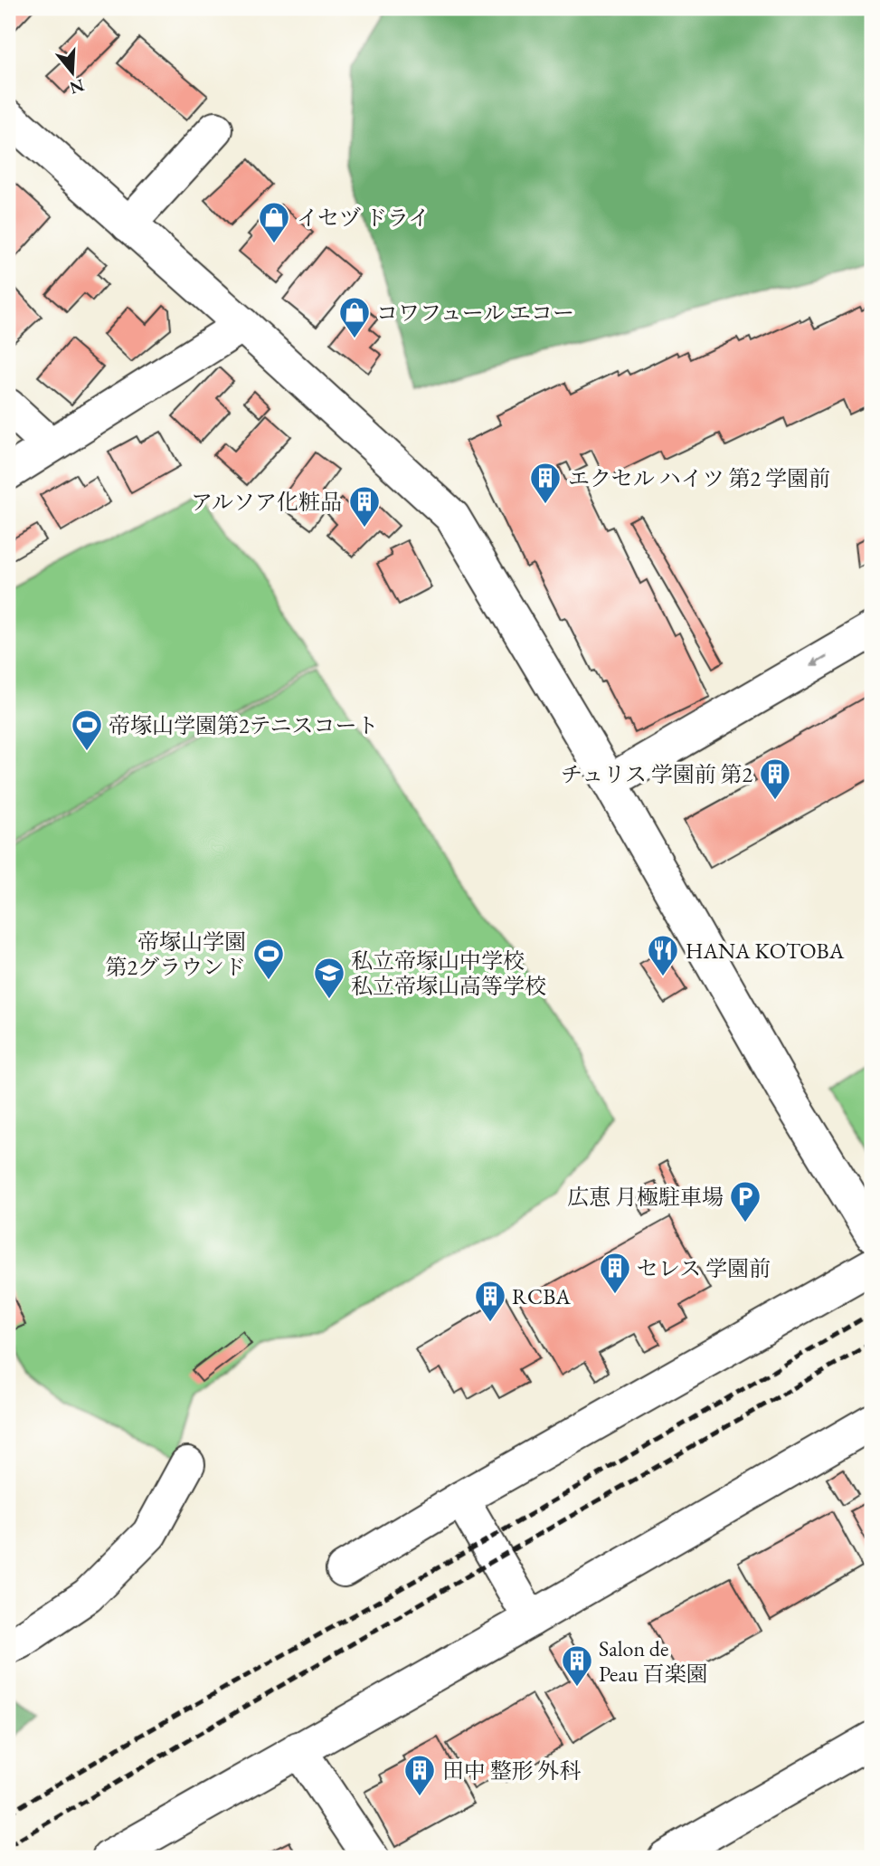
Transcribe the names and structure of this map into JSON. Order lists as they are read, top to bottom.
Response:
{
  "places": {
    "shop": ["イセヅ ドライ", "コワフュール エコー"],
    "building": [
      "エクセル ハイツ 第2 学園前",
      "アルソア化粧品",
      "チュリス 学園前 第2",
      "セレス 学園前",
      "RCBA",
      "Salon de Peau 百楽園",
      "田中 整形 外科"
    ],
    "sports": ["帝塚山学園第2テニスコート", "帝塚山学園 第2グラウンド"],
    "restaurant": ["HANA KOTOBA"],
    "school or university": ["私立帝塚山中学校 私立帝塚山高等学校"],
    "parking": ["広恵 月極駐車場"]
  },
  "north": "bottom"
}
